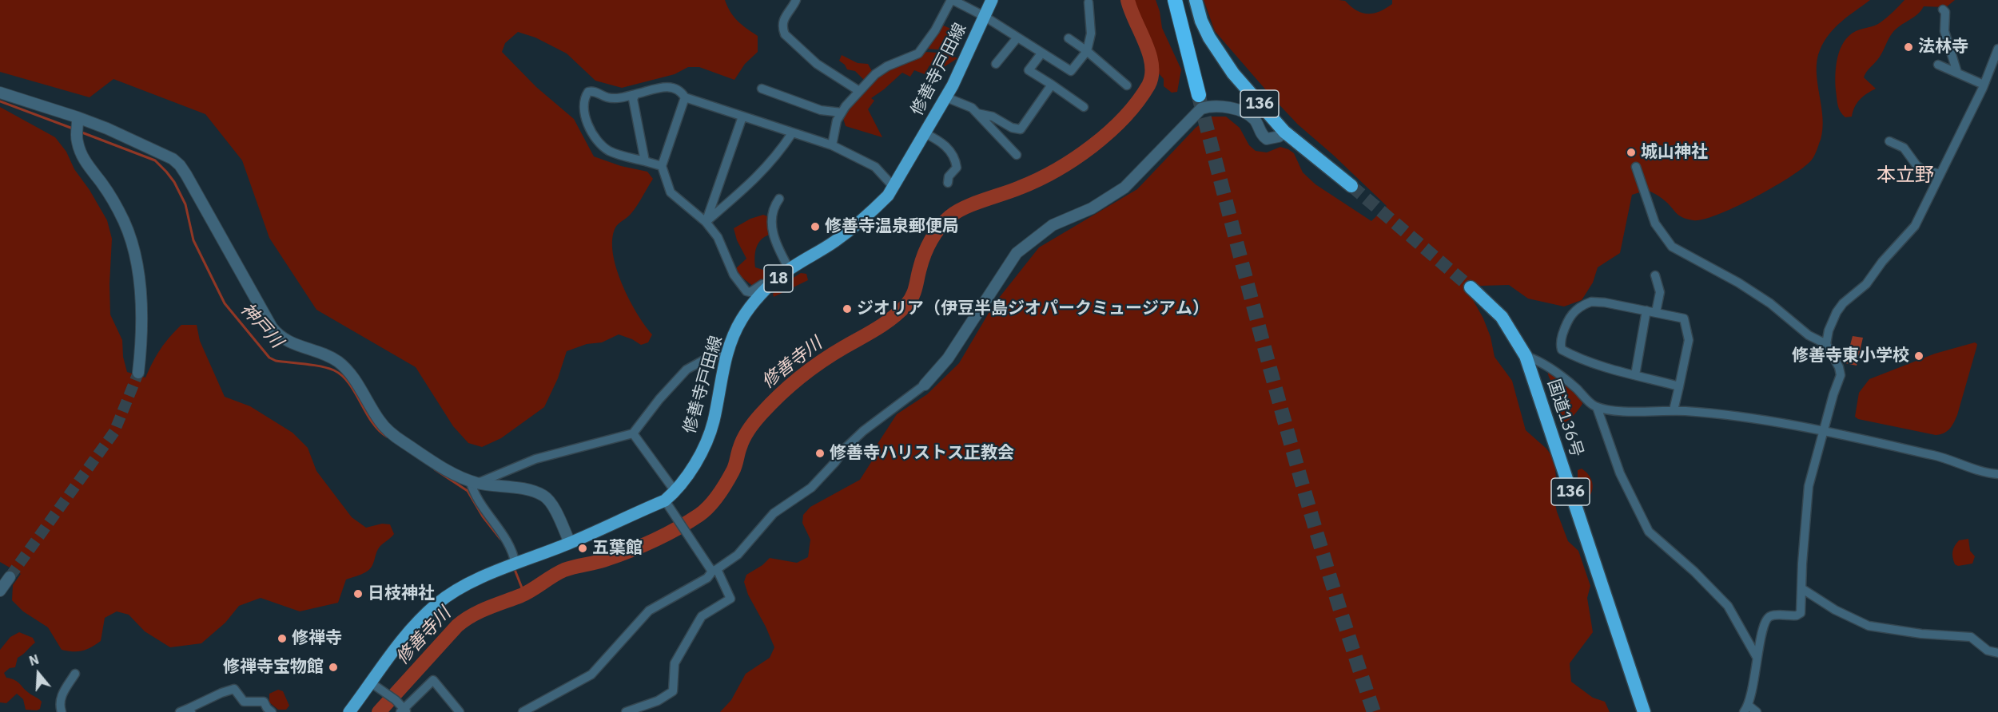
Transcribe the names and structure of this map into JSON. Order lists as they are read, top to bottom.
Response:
{
  "streets": {
    "highway": ["136", "国道136号"],
    "main road": ["修善寺戸田線", "18"]
  },
  "districts": ["本立野"],
  "water": ["神戸川", "修善寺川"],
  "places": [
    "法林寺",
    "城山神社",
    "修善寺温泉郵便局",
    "ジオリア（伊豆半島ジオパークミュージアム）",
    "修善寺東小学校",
    "修善寺ハリストス正教会",
    "五葉館",
    "日枝神社",
    "修禅寺",
    "修禅寺宝物館"
  ],
  "north": "top"
}
